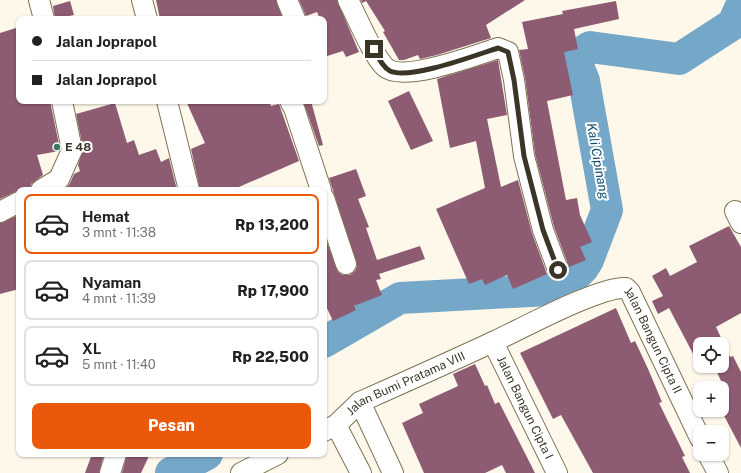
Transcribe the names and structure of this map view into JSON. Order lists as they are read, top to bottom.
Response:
{
  "streets": {
    "street": ["Jalan Bangun Cipta II", "Jalan Bumi Pratama VIII", "Jalan Bangun Cipta I"]
  },
  "crossings": [
    ["Jalan Bangun Cipta II", "Jalan Bumi Pratama VIII"],
    ["Jalan Bangun Cipta II", "Jalan Bangun Cipta I"],
    ["Jalan Bumi Pratama VIII", "Jalan Bangun Cipta I"]
  ],
  "water": ["Kali Cipinang"],
  "places": ["E 48"],
  "page": {
    "banner": ["Jalan Joprapol", "Jalan Joprapol"],
    "list": [
      {
        "name": "Hemat",
        "note": "3 mnt · 11:38",
        "value": "Rp 13,200"
      },
      {
        "name": "Nyaman",
        "note": "4 mnt · 11:39",
        "value": "Rp 17,900"
      },
      {
        "name": "XL",
        "note": "5 mnt · 11:40",
        "value": "Rp 22,500"
      }
    ],
    "map_buttons": ["+", "−"],
    "buttons": "Pesan"
  }
}
